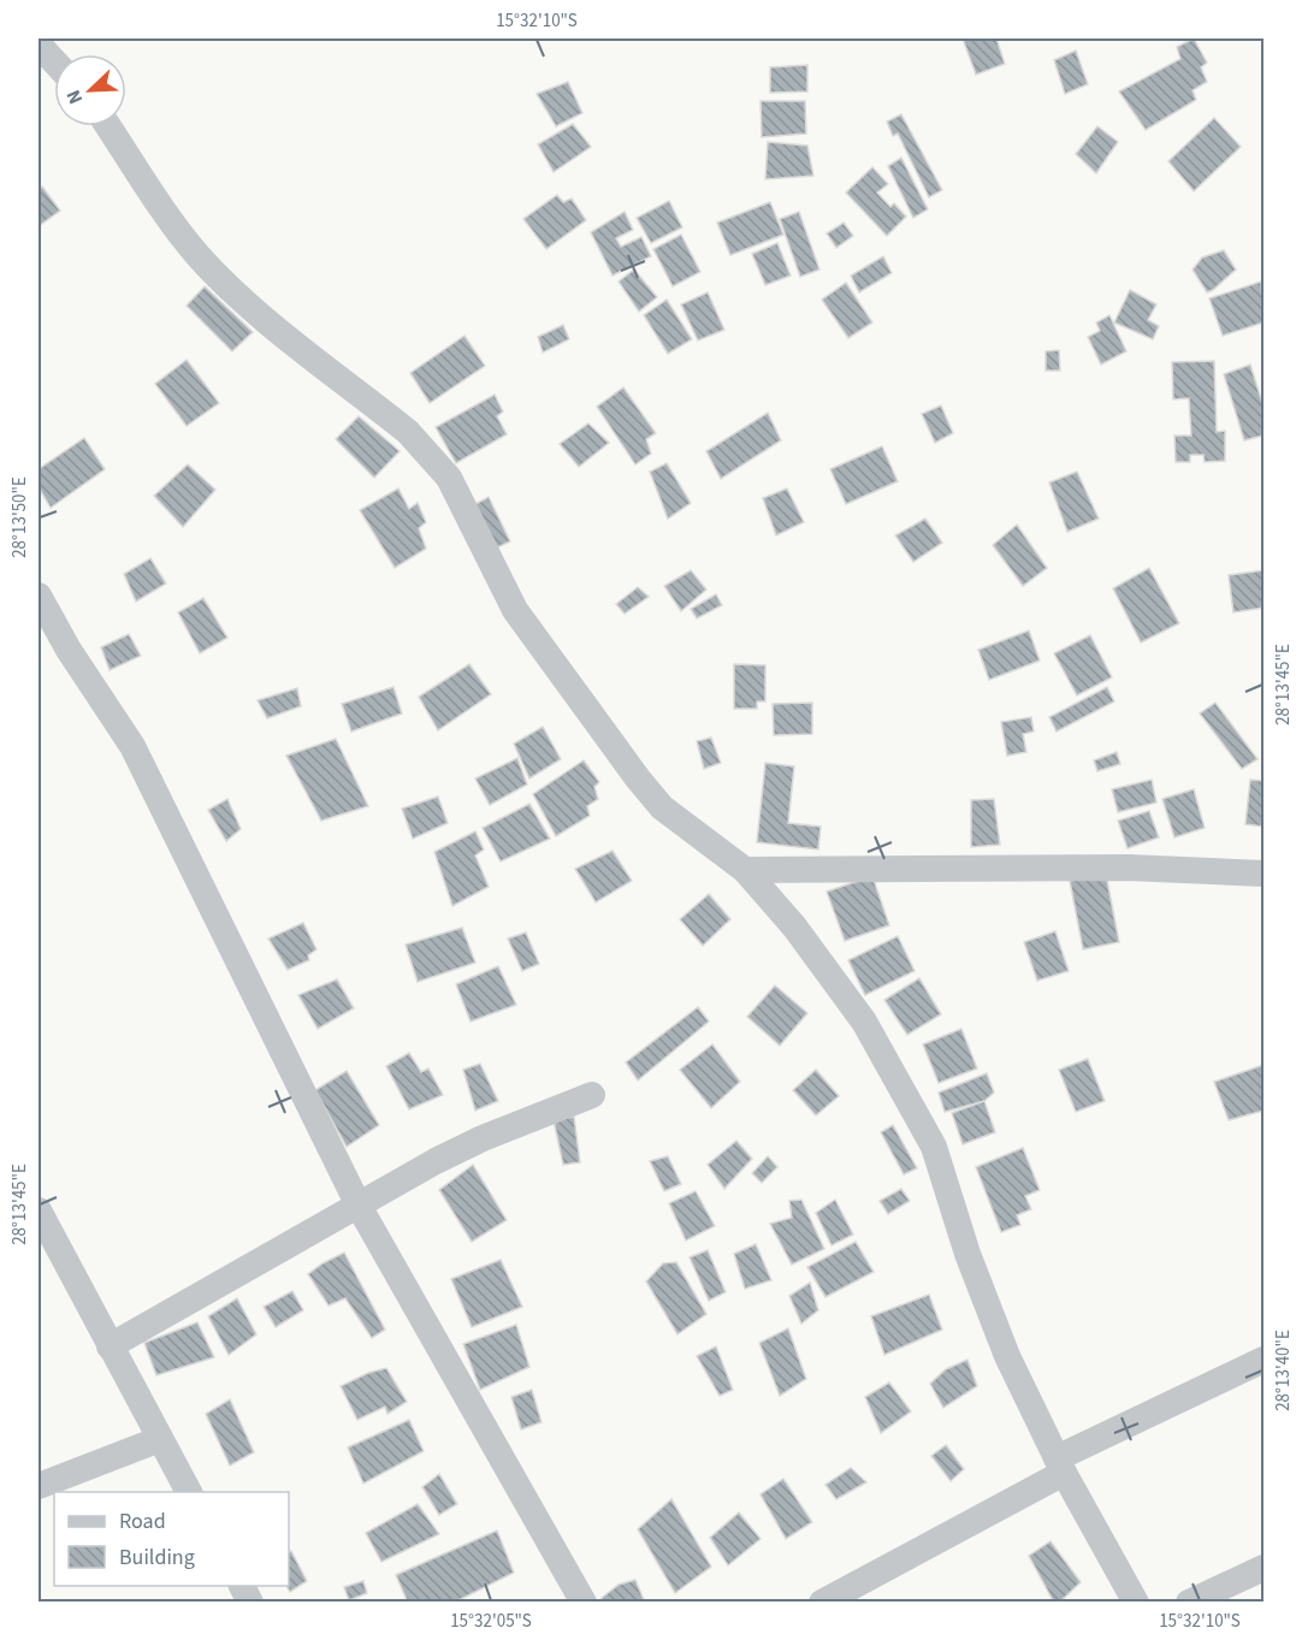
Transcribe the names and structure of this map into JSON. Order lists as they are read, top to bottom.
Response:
{
  "legend": ["Road", "Building"],
  "north": "bottom left",
  "coordinates": [
    "15°32'10\"S",
    "28°13'50\"E",
    "28°13'45\"E",
    "28°13'40\"E",
    "15°32'05\"S"
  ]
}
